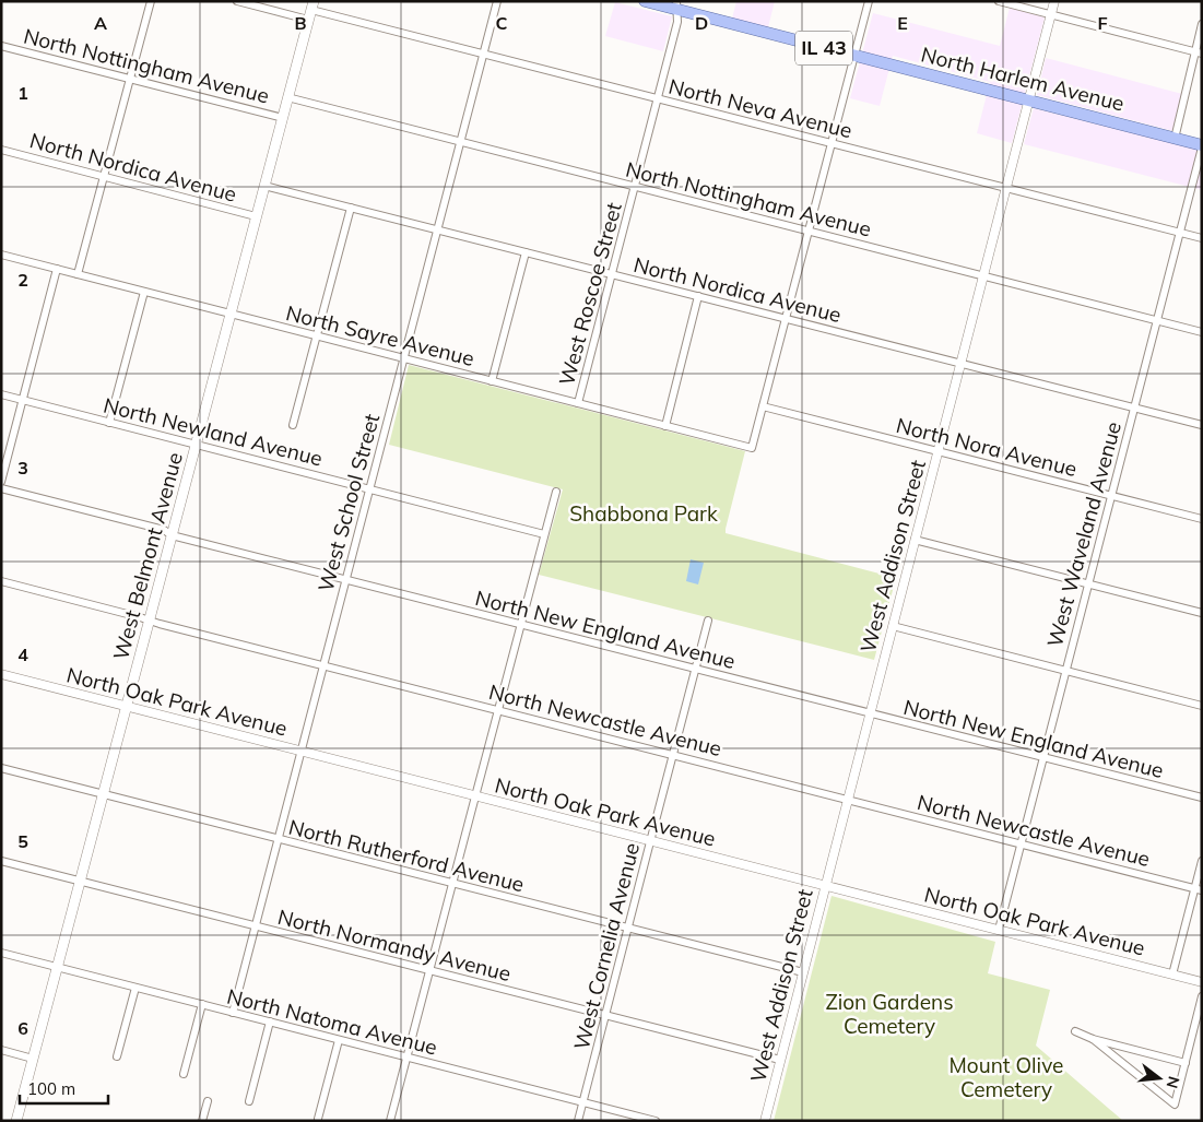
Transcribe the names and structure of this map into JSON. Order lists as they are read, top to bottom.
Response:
{
  "streets": {
    "main road": ["IL 43", "North Harlem Avenue", "West Belmont Avenue"],
    "street": [
      "North Nottingham Avenue",
      "North Neva Avenue",
      "North Nordica Avenue",
      "West Roscoe Street",
      "North Sayre Avenue",
      "North Newland Avenue",
      "North Nora Avenue",
      "West School Street",
      "West Waveland Avenue",
      "West Addison Street",
      "North New England Avenue",
      "North Oak Park Avenue",
      "North Newcastle Avenue",
      "North Rutherford Avenue",
      "North Normandy Avenue",
      "West Cornelia Avenue",
      "North Natoma Avenue"
    ]
  },
  "crossings": [
    ["North Nottingham Avenue", "West Roscoe Street"],
    ["North Nottingham Avenue", "West School Street"],
    ["North Nottingham Avenue", "West Waveland Avenue"],
    ["North Nottingham Avenue", "West Belmont Avenue"],
    ["North Nottingham Avenue", "West Addison Street"],
    ["North Harlem Avenue", "West Roscoe Street"],
    ["North Harlem Avenue", "West Waveland Avenue"],
    ["North Harlem Avenue", "West Addison Street"],
    ["North Neva Avenue", "West Roscoe Street"],
    ["North Neva Avenue", "West School Street"],
    ["North Neva Avenue", "West Waveland Avenue"],
    ["North Neva Avenue", "West Belmont Avenue"],
    ["North Neva Avenue", "West Addison Street"],
    ["North Nordica Avenue", "West Roscoe Street"],
    ["North Nordica Avenue", "West School Street"],
    ["North Nordica Avenue", "West Waveland Avenue"],
    ["North Nordica Avenue", "West Belmont Avenue"],
    ["North Nordica Avenue", "West Addison Street"],
    ["West Roscoe Street", "North Sayre Avenue"],
    ["North Sayre Avenue", "North Nora Avenue"],
    ["North Sayre Avenue", "West School Street"],
    ["North Sayre Avenue", "West Belmont Avenue"],
    ["North Newland Avenue", "West School Street"],
    ["North Newland Avenue", "West Belmont Avenue"],
    ["North Nora Avenue", "West Waveland Avenue"],
    ["North Nora Avenue", "West Addison Street"],
    ["West School Street", "North New England Avenue"],
    ["West School Street", "North Oak Park Avenue"],
    ["West School Street", "North Newcastle Avenue"],
    ["West School Street", "North Rutherford Avenue"],
    ["West School Street", "North Normandy Avenue"],
    ["West School Street", "North Natoma Avenue"],
    ["West Waveland Avenue", "North New England Avenue"],
    ["West Waveland Avenue", "North Oak Park Avenue"],
    ["West Waveland Avenue", "North Newcastle Avenue"],
    ["West Belmont Avenue", "North New England Avenue"],
    ["West Belmont Avenue", "North Oak Park Avenue"],
    ["West Belmont Avenue", "North Newcastle Avenue"],
    ["West Belmont Avenue", "North Rutherford Avenue"],
    ["West Belmont Avenue", "North Normandy Avenue"],
    ["West Belmont Avenue", "North Natoma Avenue"],
    ["West Addison Street", "North New England Avenue"],
    ["West Addison Street", "North Oak Park Avenue"],
    ["West Addison Street", "North Newcastle Avenue"],
    ["West Addison Street", "North Rutherford Avenue"],
    ["West Addison Street", "North Normandy Avenue"],
    ["North New England Avenue", "West Cornelia Avenue"],
    ["North Oak Park Avenue", "West Cornelia Avenue"],
    ["North Newcastle Avenue", "West Cornelia Avenue"],
    ["North Rutherford Avenue", "West Cornelia Avenue"],
    ["North Normandy Avenue", "West Cornelia Avenue"],
    ["West Cornelia Avenue", "North Natoma Avenue"]
  ],
  "parks": ["Shabbona Park", "Zion Gardens Cemetery", "Mount Olive Cemetery"],
  "scale_bar": "100 m",
  "north": "right",
  "grid": {
    "columns": [
      "A",
      "B",
      "C",
      "D",
      "E",
      "F"
    ],
    "rows": [
      "1",
      "2",
      "3",
      "4",
      "5",
      "6"
    ]
  }
}
